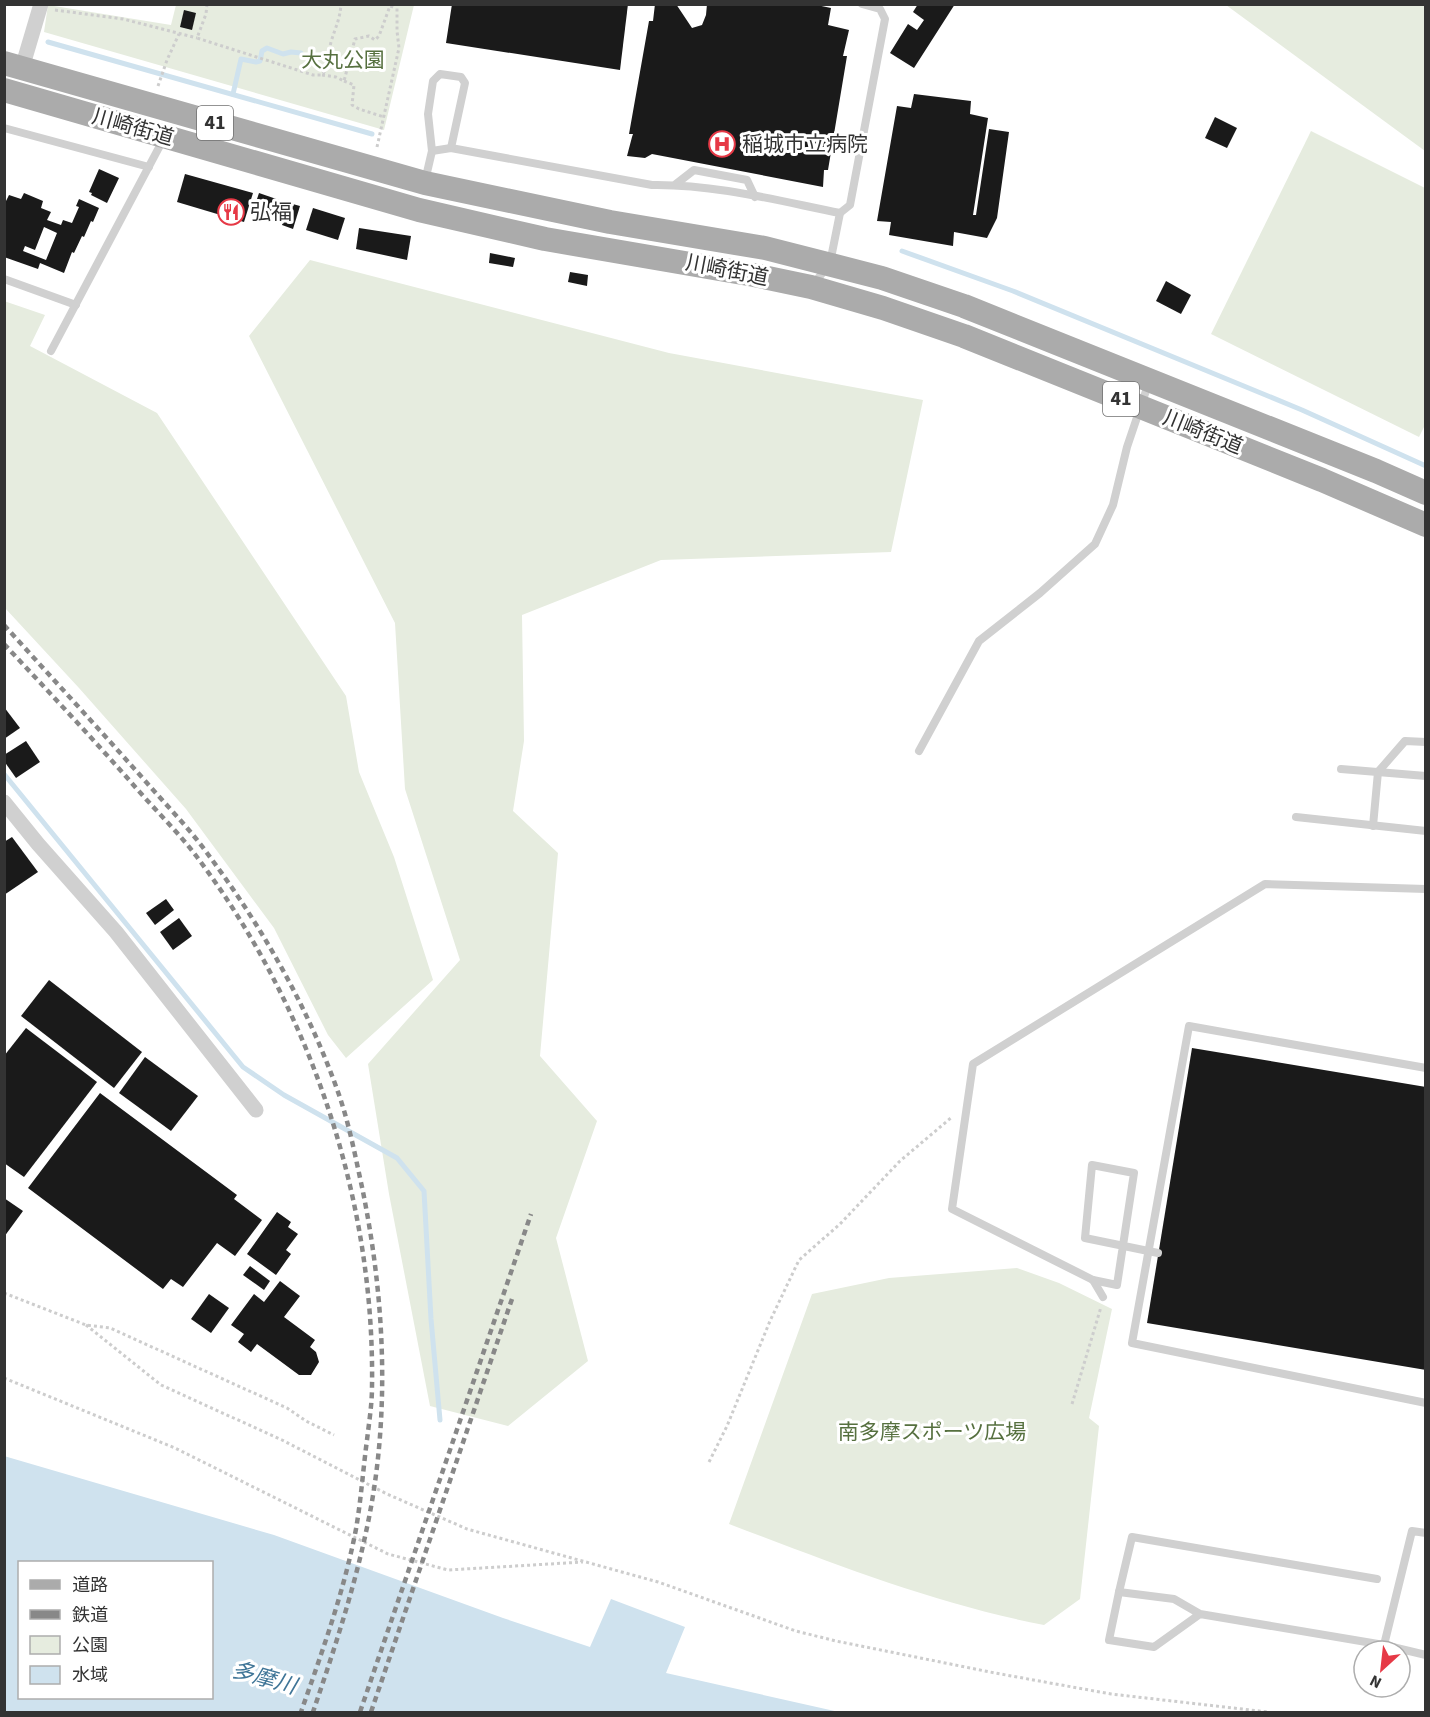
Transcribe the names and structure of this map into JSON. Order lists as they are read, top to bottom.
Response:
{
  "streets": {
    "main road": ["41", "川崎街道"]
  },
  "water": ["多摩川"],
  "parks": ["大丸公園", "南多摩スポーツ広場"],
  "places": {
    "hospital": ["稲城市立病院"],
    "restaurant": ["弘福"]
  },
  "legend": [
    "道路",
    "鉄道",
    "公園",
    "水域"
  ],
  "north": "bottom left"
}
